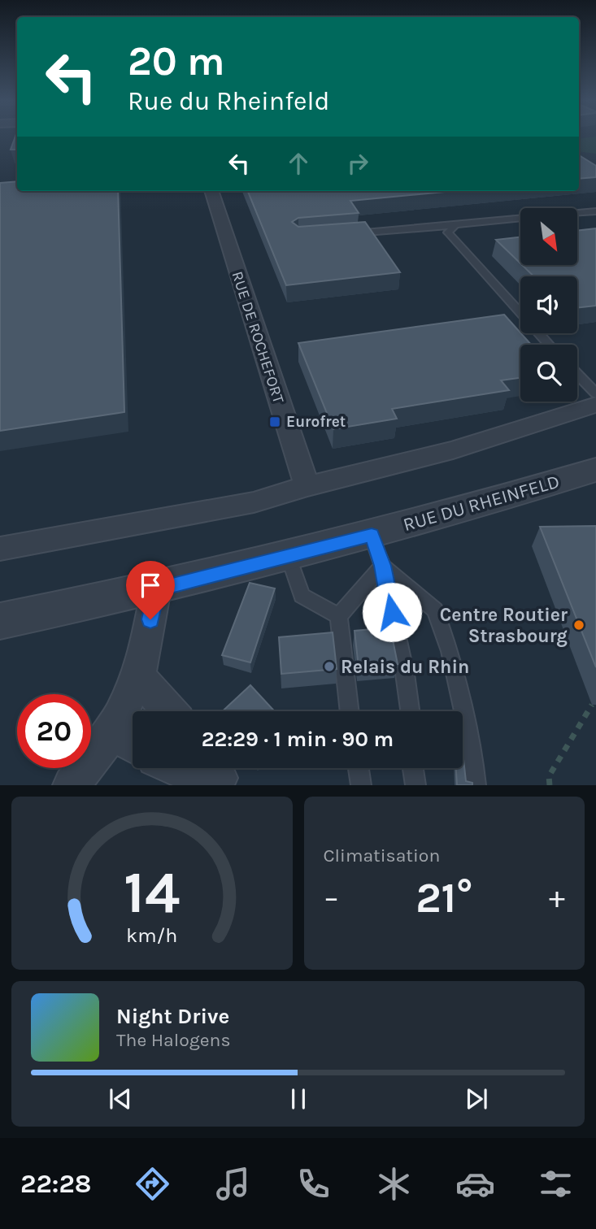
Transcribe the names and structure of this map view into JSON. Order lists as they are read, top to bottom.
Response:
{
  "streets": {
    "street": ["RUE DE ROCHEFORT", "RUE DU RHEINFELD"]
  },
  "places": {
    "transit": ["Eurofret"],
    "other": ["Centre Routier Strasbourg", "Relais du Rhin"]
  },
  "north": "bottom right",
  "page": {
    "turn": ["20 m", "Rue du Rheinfeld"],
    "limit": "20",
    "trip": "22:29 · 1 min · 90 m",
    "tile": "Climatisation",
    "heat": ["−", "21°", "+"],
    "song": ["Night Drive", "The Halogens"],
    "tabs": "22:28",
    "gauge": ["14", "km/h"]
  }
}
